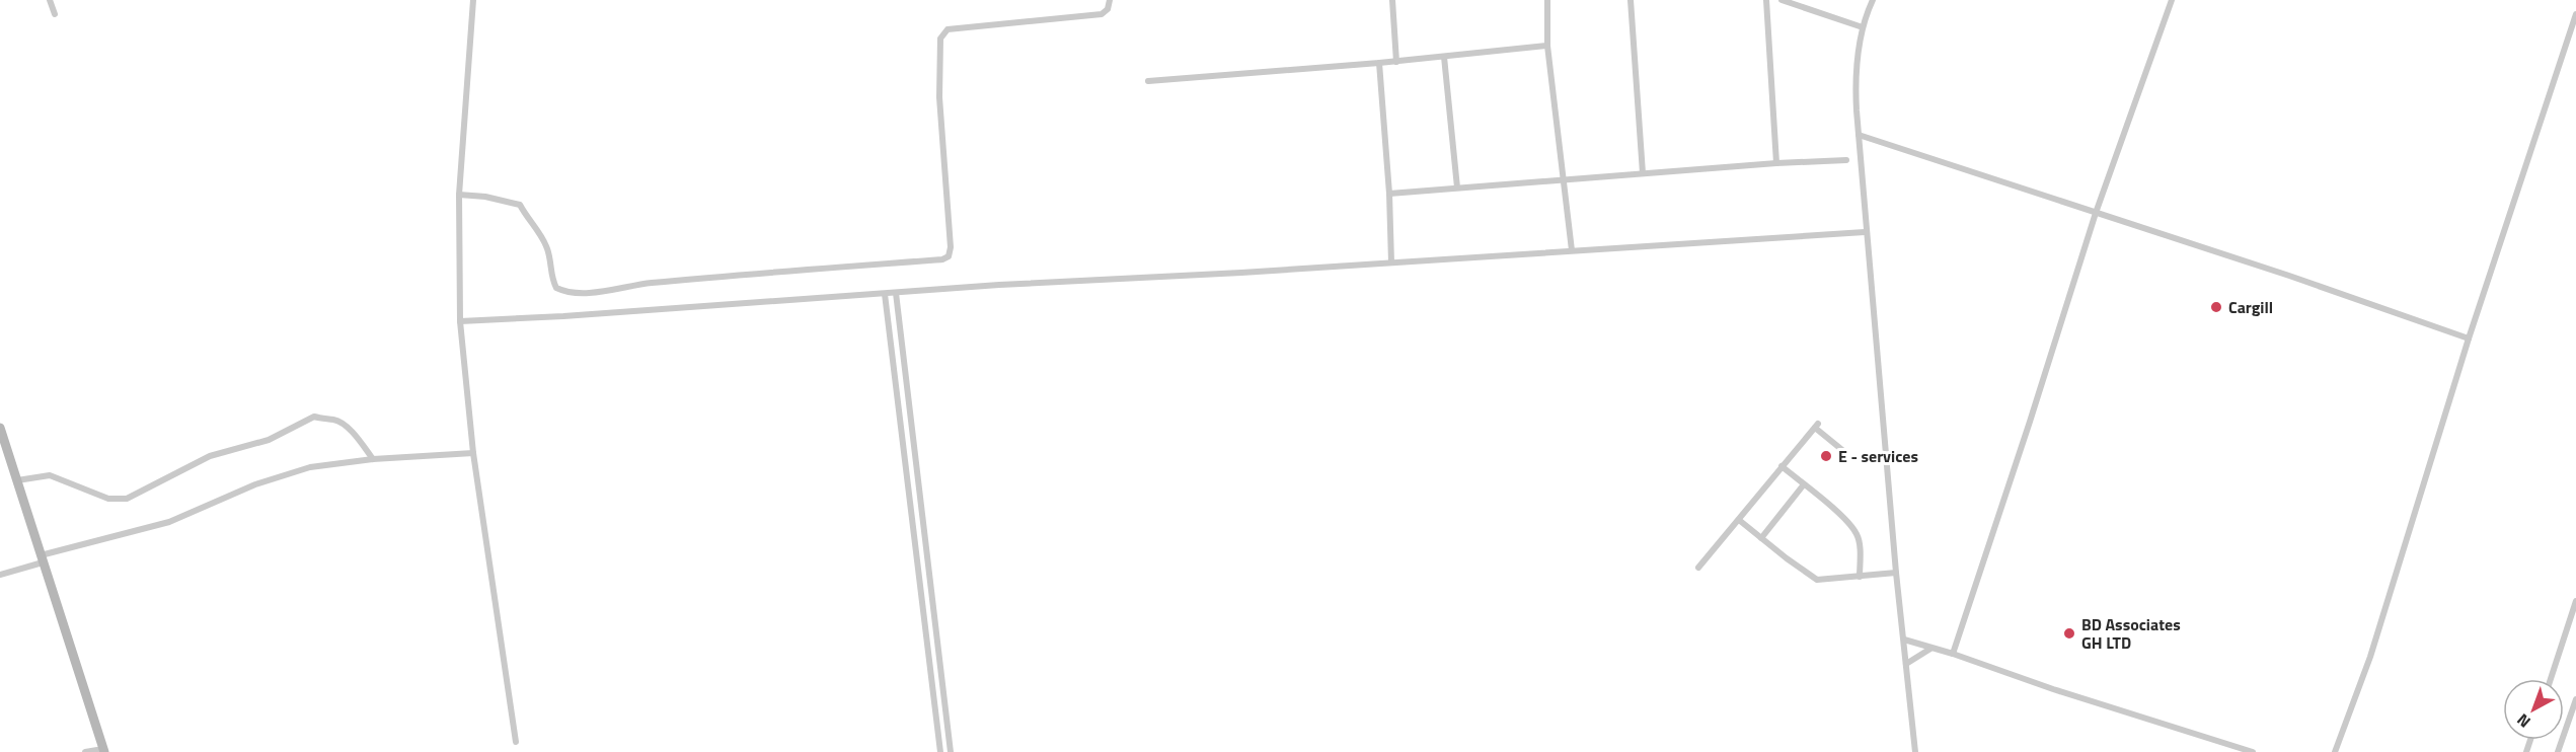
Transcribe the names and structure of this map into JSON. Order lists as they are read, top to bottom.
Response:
{
  "places": ["Cargill", "E - services", "BD Associates GH LTD"],
  "north": "bottom left"
}
